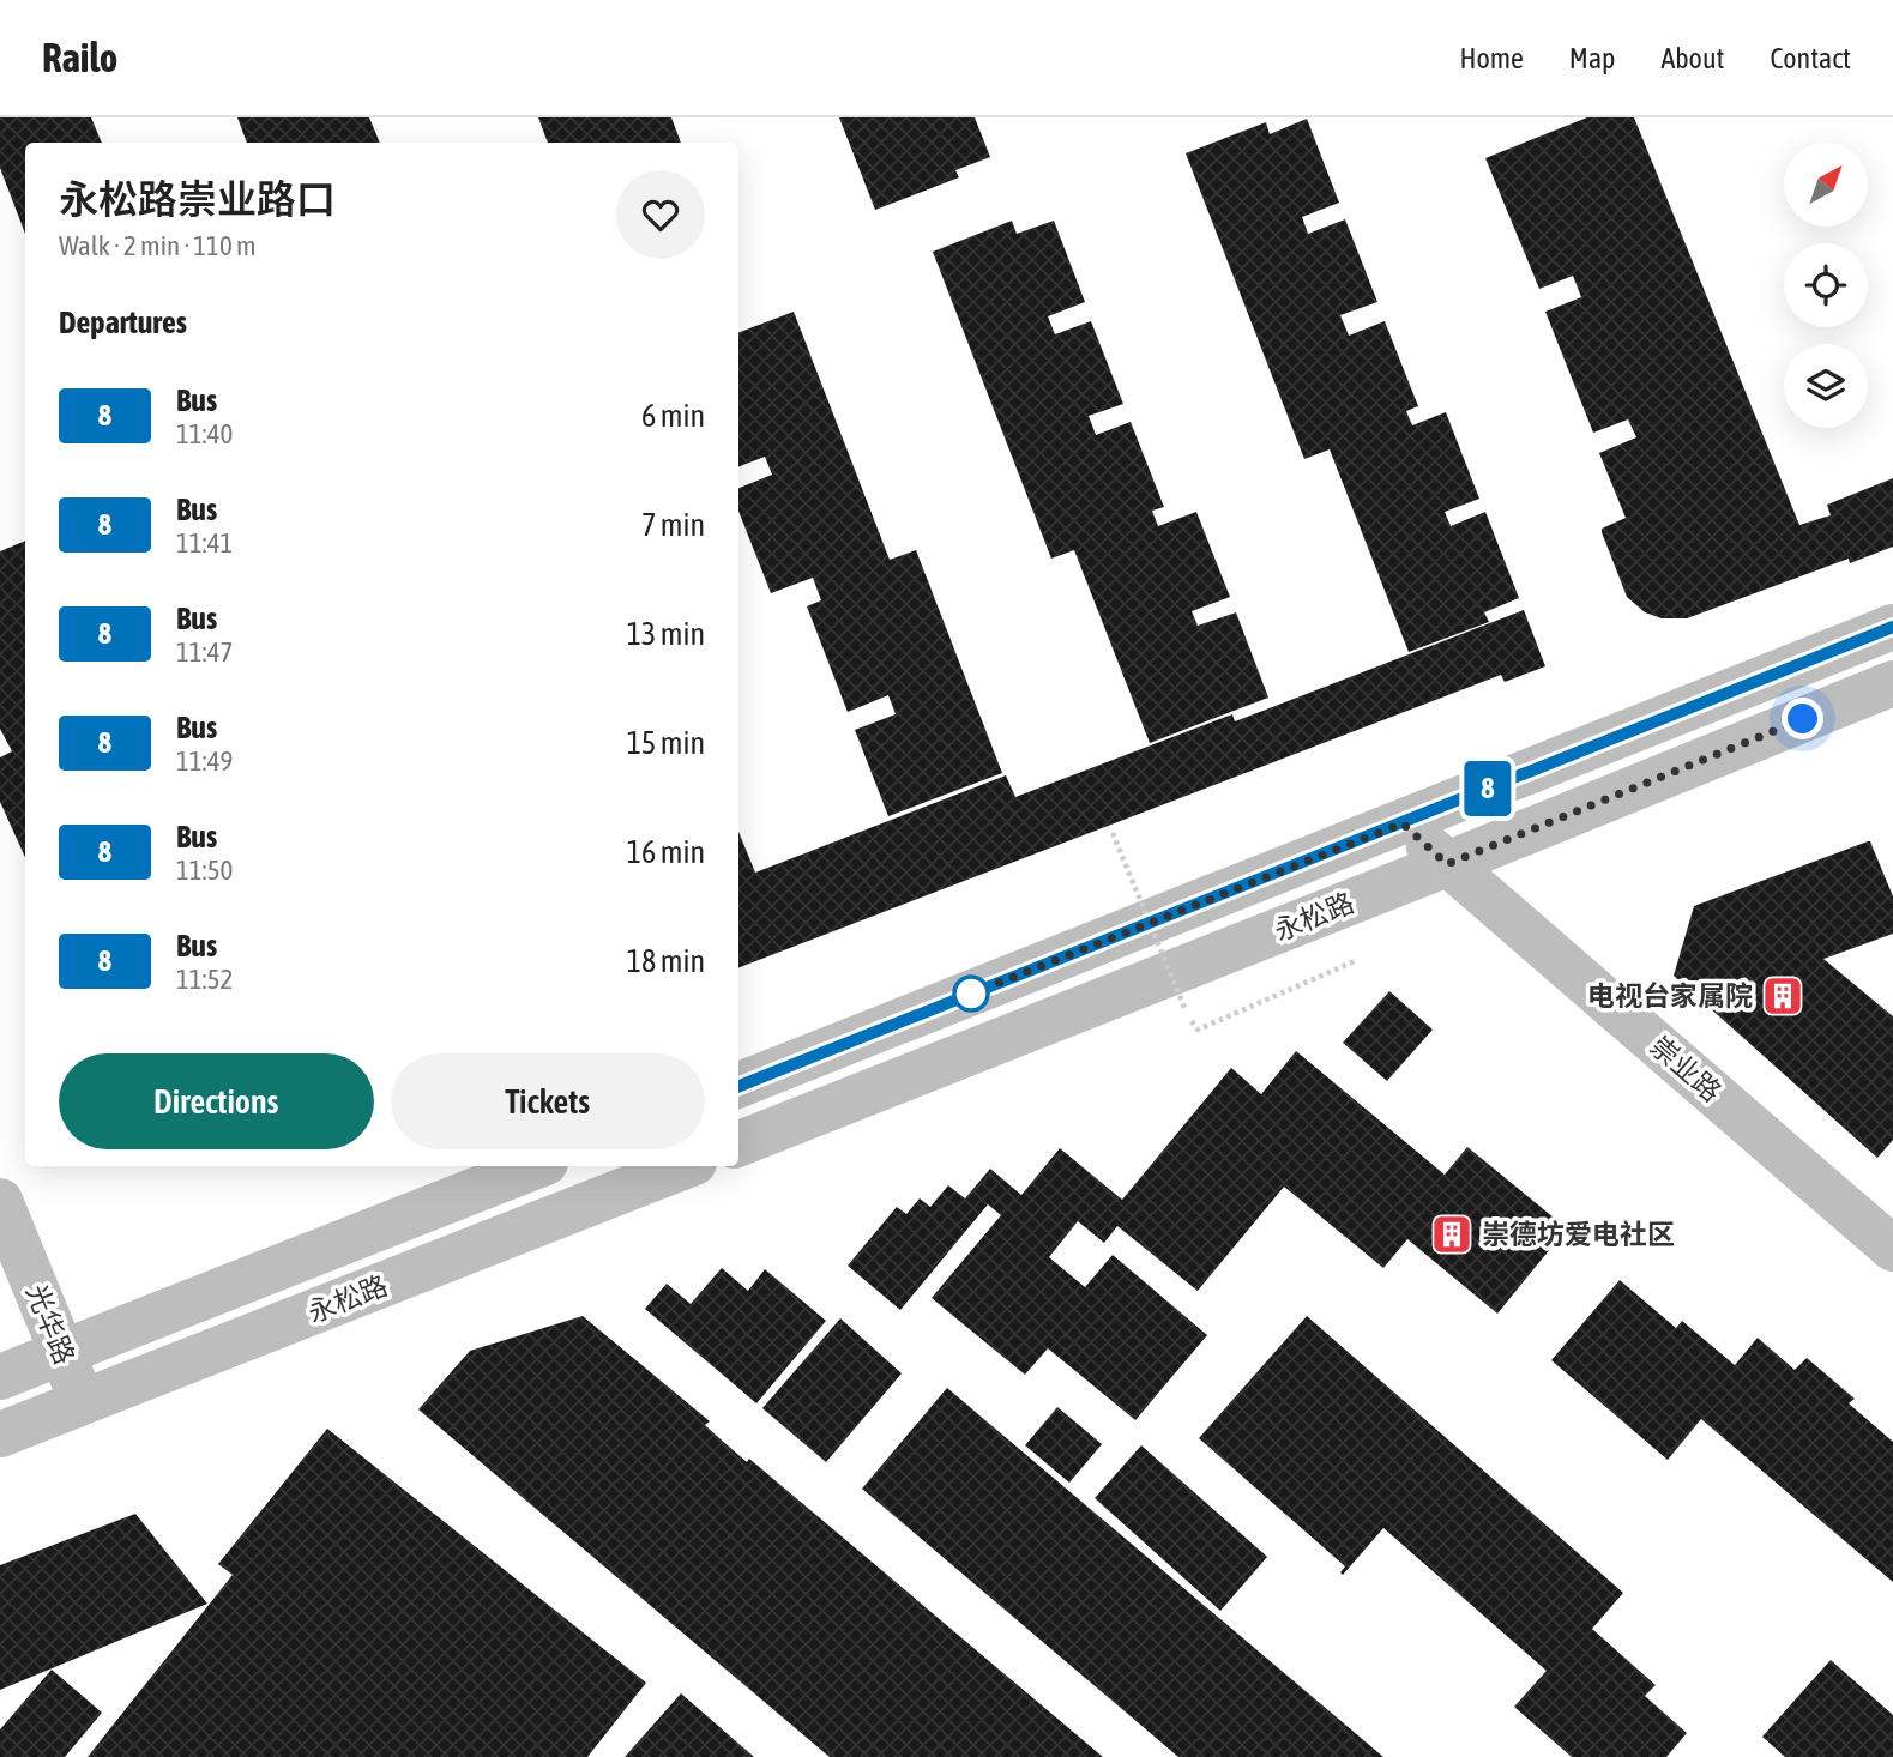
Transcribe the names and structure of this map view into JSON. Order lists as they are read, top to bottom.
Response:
{
  "streets": {
    "street": ["永松路", "崇业路", "光华路"]
  },
  "crossings": [
    ["永松路", "崇业路"],
    ["永松路", "光华路"]
  ],
  "places": {
    "building": ["电视台家属院", "崇德坊爱电社区"]
  },
  "lines": ["bus line 8"],
  "north": "top right",
  "page": {
    "header": "Railo",
    "nav": [
      "Home",
      "Map",
      "About",
      "Contact"
    ],
    "on_map": "8",
    "heading": [
      ["永松路崇业路口", "Walk · 2 min · 110 m"],
      "Departures"
    ],
    "list": [
      {
        "mark": "8",
        "name": "Bus",
        "note": "11:40",
        "value": "6 min"
      },
      {
        "mark": "8",
        "name": "Bus",
        "note": "11:41",
        "value": "7 min"
      },
      {
        "mark": "8",
        "name": "Bus",
        "note": "11:47",
        "value": "13 min"
      },
      {
        "mark": "8",
        "name": "Bus",
        "note": "11:49",
        "value": "15 min"
      },
      {
        "mark": "8",
        "name": "Bus",
        "note": "11:50",
        "value": "16 min"
      },
      {
        "mark": "8",
        "name": "Bus",
        "note": "11:52",
        "value": "18 min"
      }
    ],
    "buttons": ["Directions", "Tickets"]
  }
}
